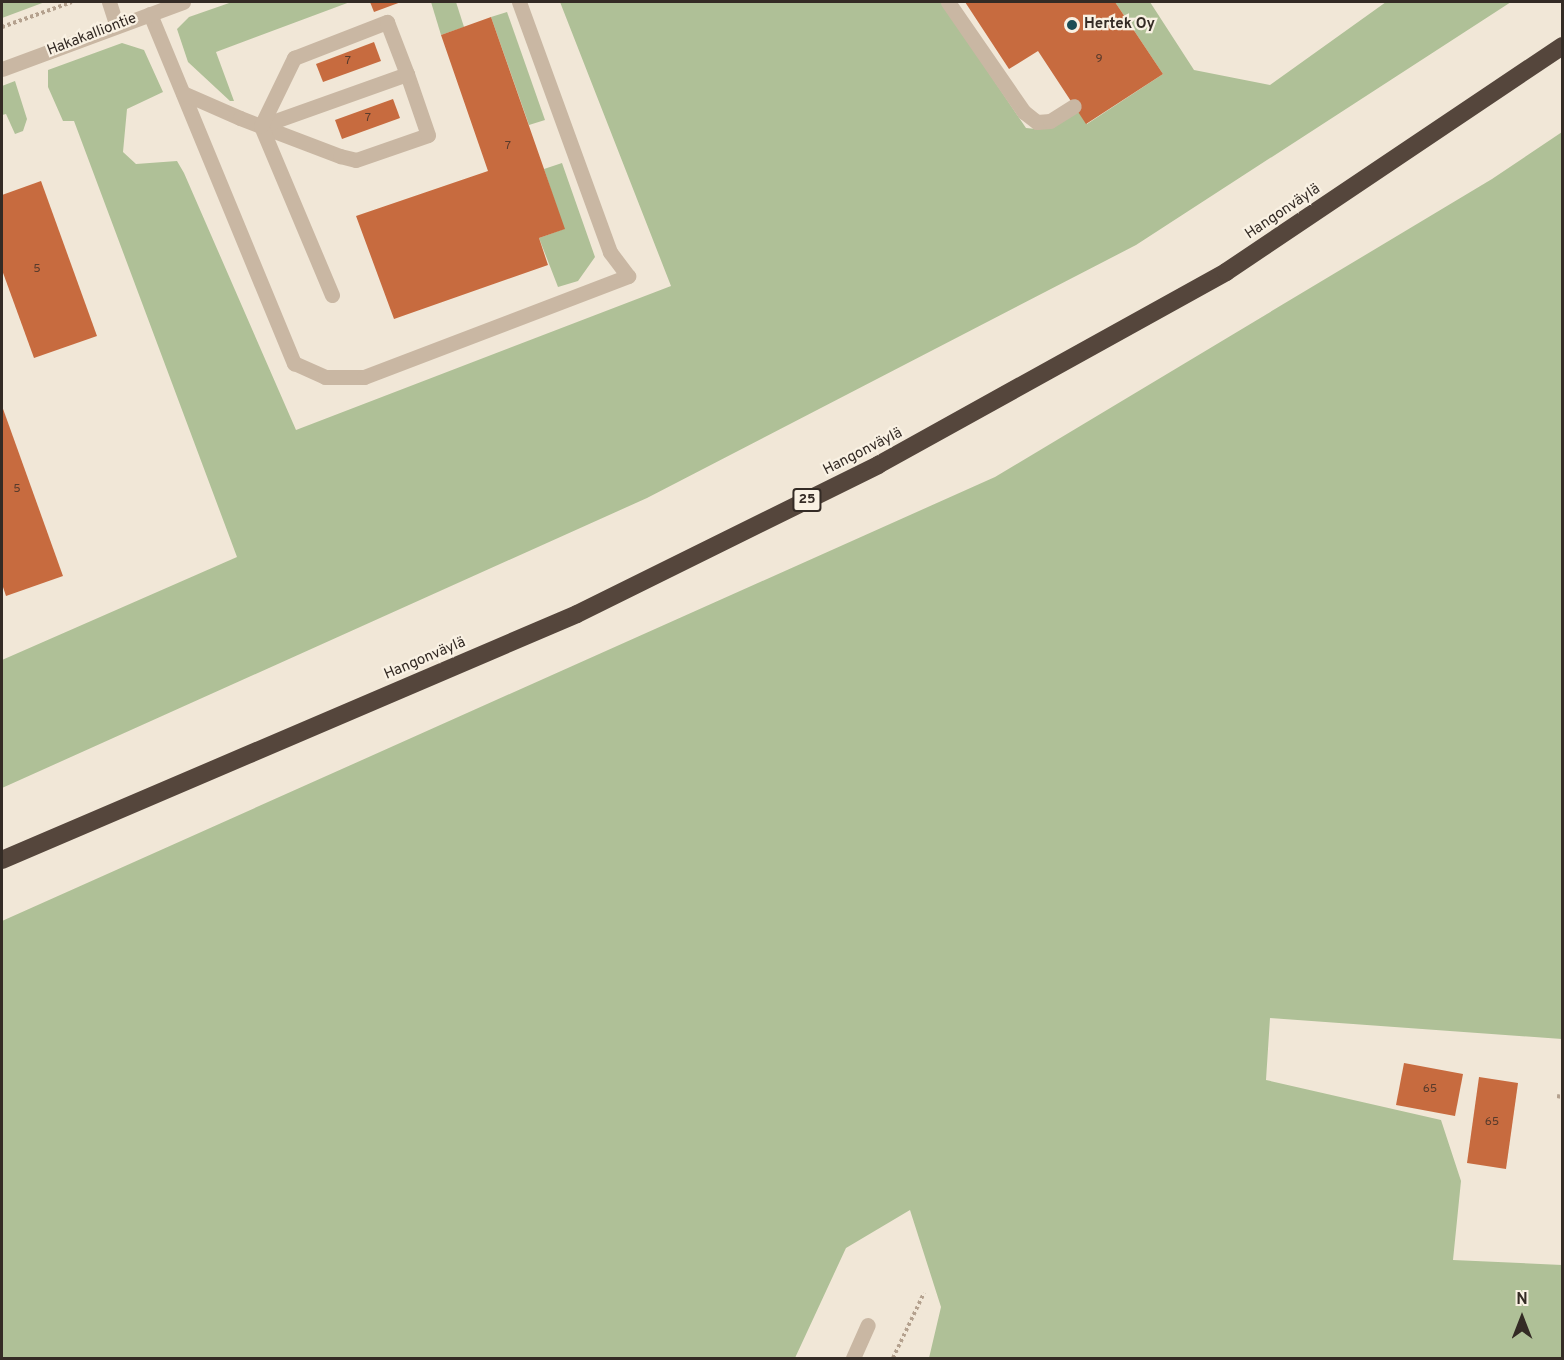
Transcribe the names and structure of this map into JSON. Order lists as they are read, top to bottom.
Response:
{
  "streets": {
    "highway": ["Hangonväylä", "25"],
    "street": ["Hakakalliontie"]
  },
  "places": ["Hertek Oy"],
  "house_numbers": [
    "9",
    "7",
    "7",
    "7",
    "5",
    "5",
    "65",
    "65"
  ],
  "north": "top"
}
